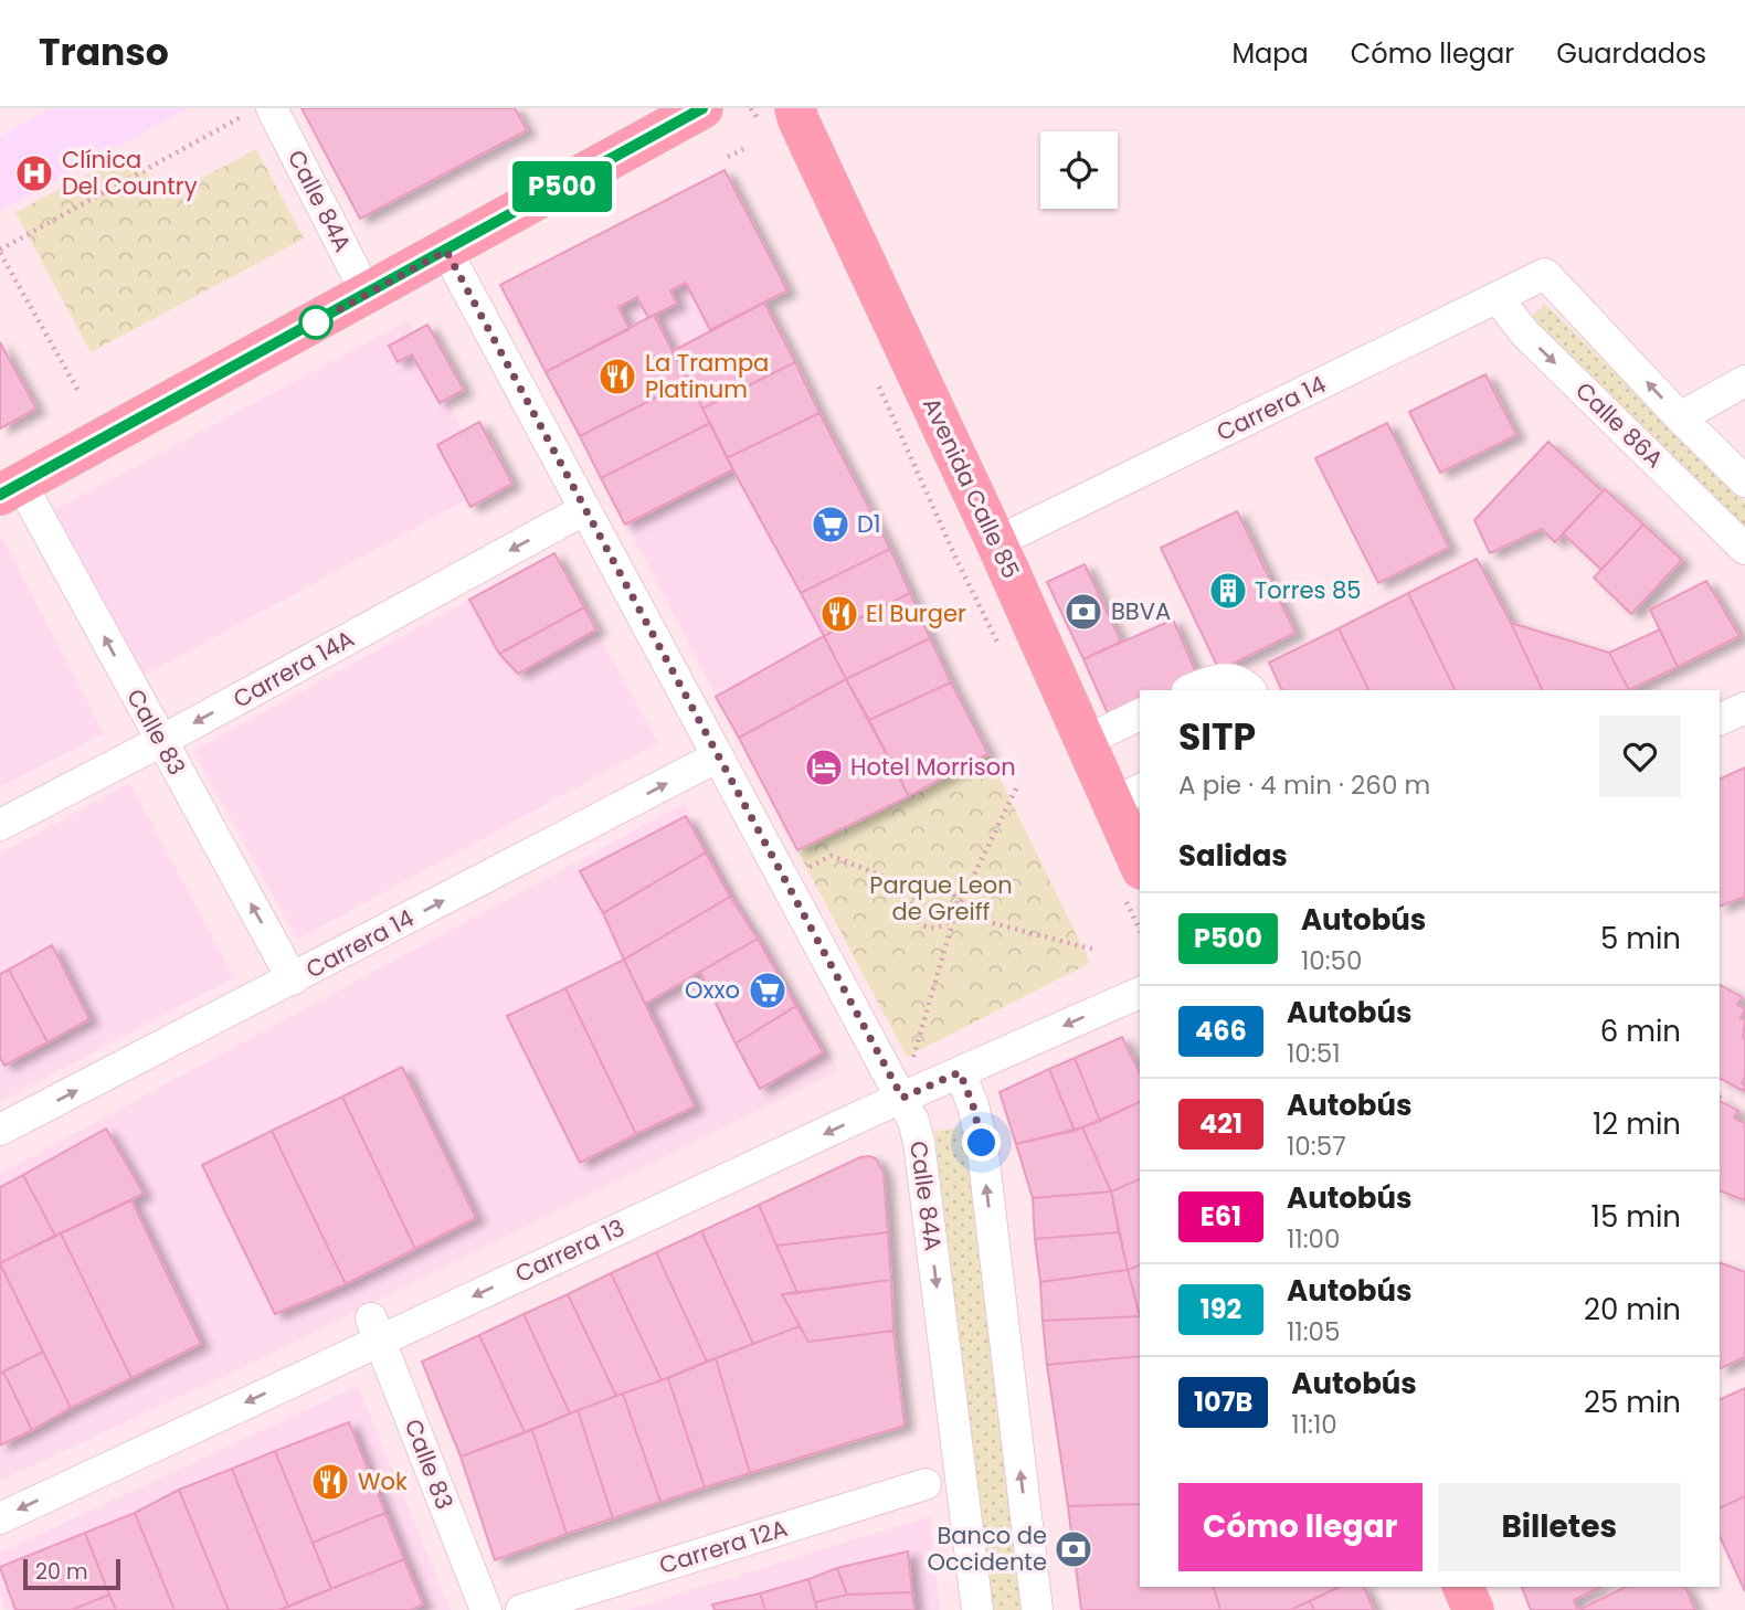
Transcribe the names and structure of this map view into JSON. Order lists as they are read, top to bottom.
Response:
{
  "streets": {
    "main road": ["Avenida Calle 85"],
    "street": [
      "Calle 84A",
      "Carrera 14",
      "Calle 86A",
      "Carrera 14A",
      "Calle 83",
      "Carrera 13",
      "Carrera 12A"
    ]
  },
  "crossings": [
    ["Calle 84A", "Carrera 14"],
    ["Calle 84A", "Carrera 14A"],
    ["Calle 84A", "Carrera 13"],
    ["Carrera 14", "Calle 86A"],
    ["Carrera 14", "Avenida Calle 85"],
    ["Carrera 14", "Calle 83"],
    ["Carrera 14A", "Calle 83"],
    ["Calle 83", "Carrera 13"]
  ],
  "one_way": [
    "Carrera 14",
    "Carrera 14A",
    "Calle 83",
    "Carrera 13"
  ],
  "parks": ["Parque Leon de Greiff"],
  "places": {
    "hospital": ["Clínica Del Country"],
    "restaurant": ["La Trampa Platinum", "El Burger", "Wok"],
    "supermarket": ["D1", "Oxxo"],
    "building": ["Torres 85"],
    "bank": ["BBVA", "Banco de Occidente"],
    "hotel": ["Hotel Morrison"]
  },
  "lines": ["bus line P500"],
  "scale_bar": "20 m",
  "page": {
    "header": "Transo",
    "nav": ["Mapa", "Cómo llegar", "Guardados"],
    "on_map": "P500",
    "heading": [
      ["SITP", "A pie · 4 min · 260 m"],
      "Salidas"
    ],
    "list": [
      {
        "mark": "P500",
        "name": "Autobús",
        "note": "10:50",
        "value": "5 min"
      },
      {
        "mark": "466",
        "name": "Autobús",
        "note": "10:51",
        "value": "6 min"
      },
      {
        "mark": "421",
        "name": "Autobús",
        "note": "10:57",
        "value": "12 min"
      },
      {
        "mark": "E61",
        "name": "Autobús",
        "note": "11:00",
        "value": "15 min"
      },
      {
        "mark": "192",
        "name": "Autobús",
        "note": "11:05",
        "value": "20 min"
      },
      {
        "mark": "107B",
        "name": "Autobús",
        "note": "11:10",
        "value": "25 min"
      }
    ],
    "buttons": ["Cómo llegar", "Billetes"],
    "scale": "20 m"
  }
}
